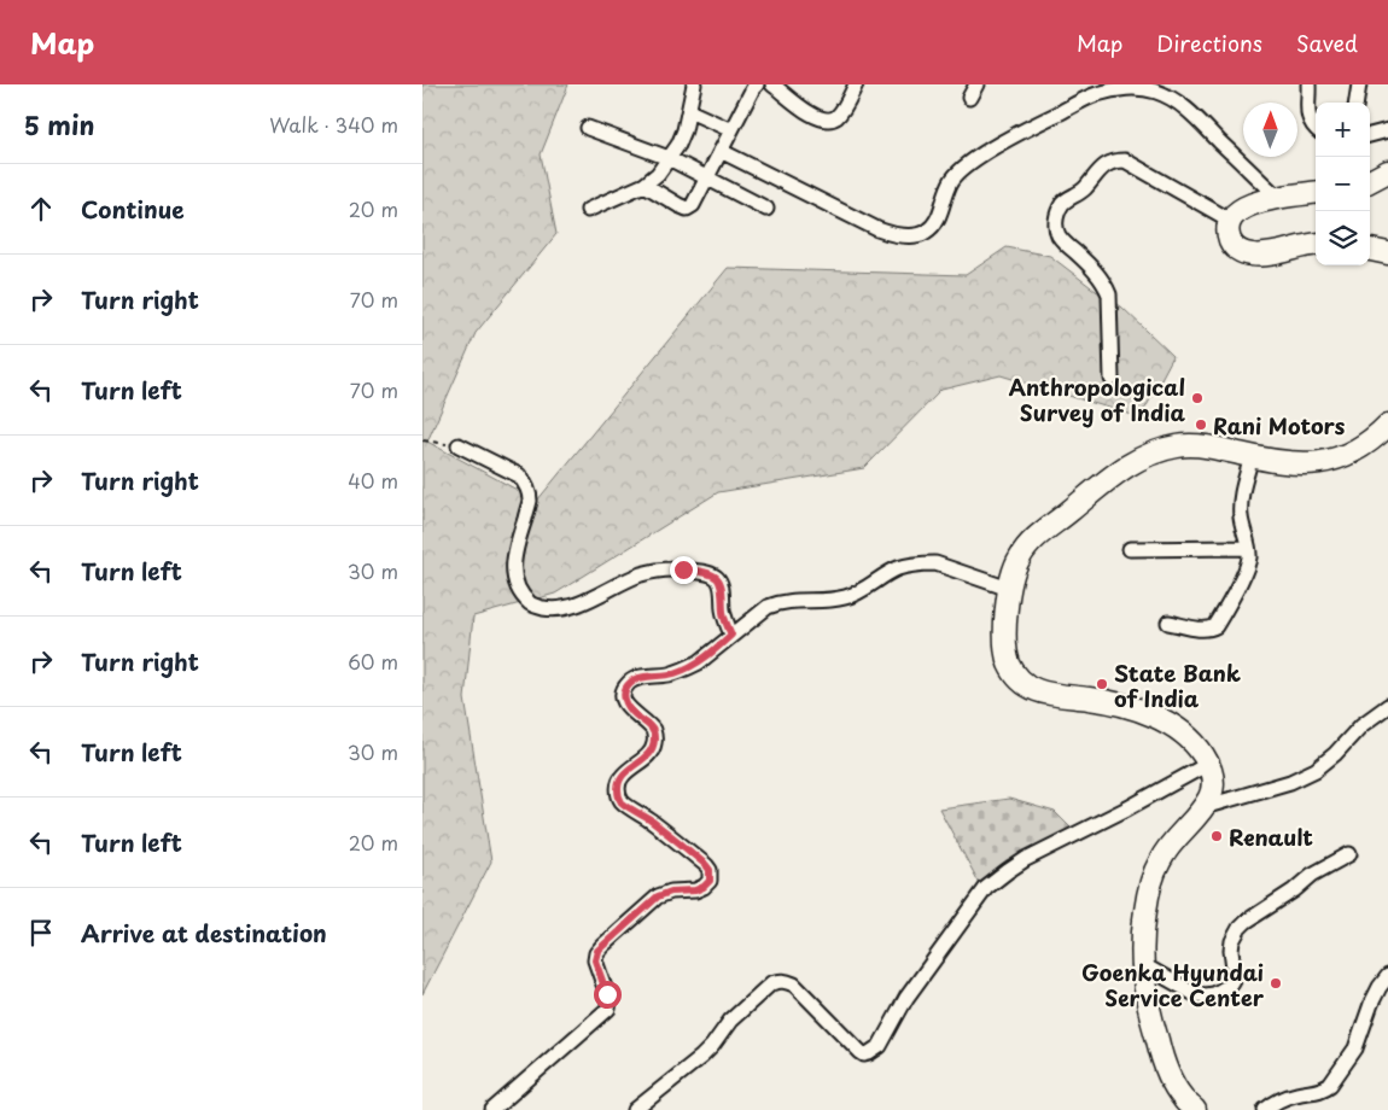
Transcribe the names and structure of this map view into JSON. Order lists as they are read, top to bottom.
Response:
{
  "places": [
    "Anthropological Survey of India",
    "Rani Motors",
    "State Bank of India",
    "Renault",
    "Goenka Hyundai Service Center"
  ],
  "north": "top",
  "page": {
    "header": "Map",
    "nav": ["Map", "Directions", "Saved"],
    "heading": ["5 min", "Walk · 340 m"],
    "map_buttons": ["+", "−"],
    "list": [
      ["Continue", "20 m"],
      ["Turn right", "70 m"],
      ["Turn left", "70 m"],
      ["Turn right", "40 m"],
      ["Turn left", "30 m"],
      ["Turn right", "60 m"],
      ["Turn left", "30 m"],
      ["Turn left", "20 m"],
      "Arrive at destination"
    ]
  }
}
